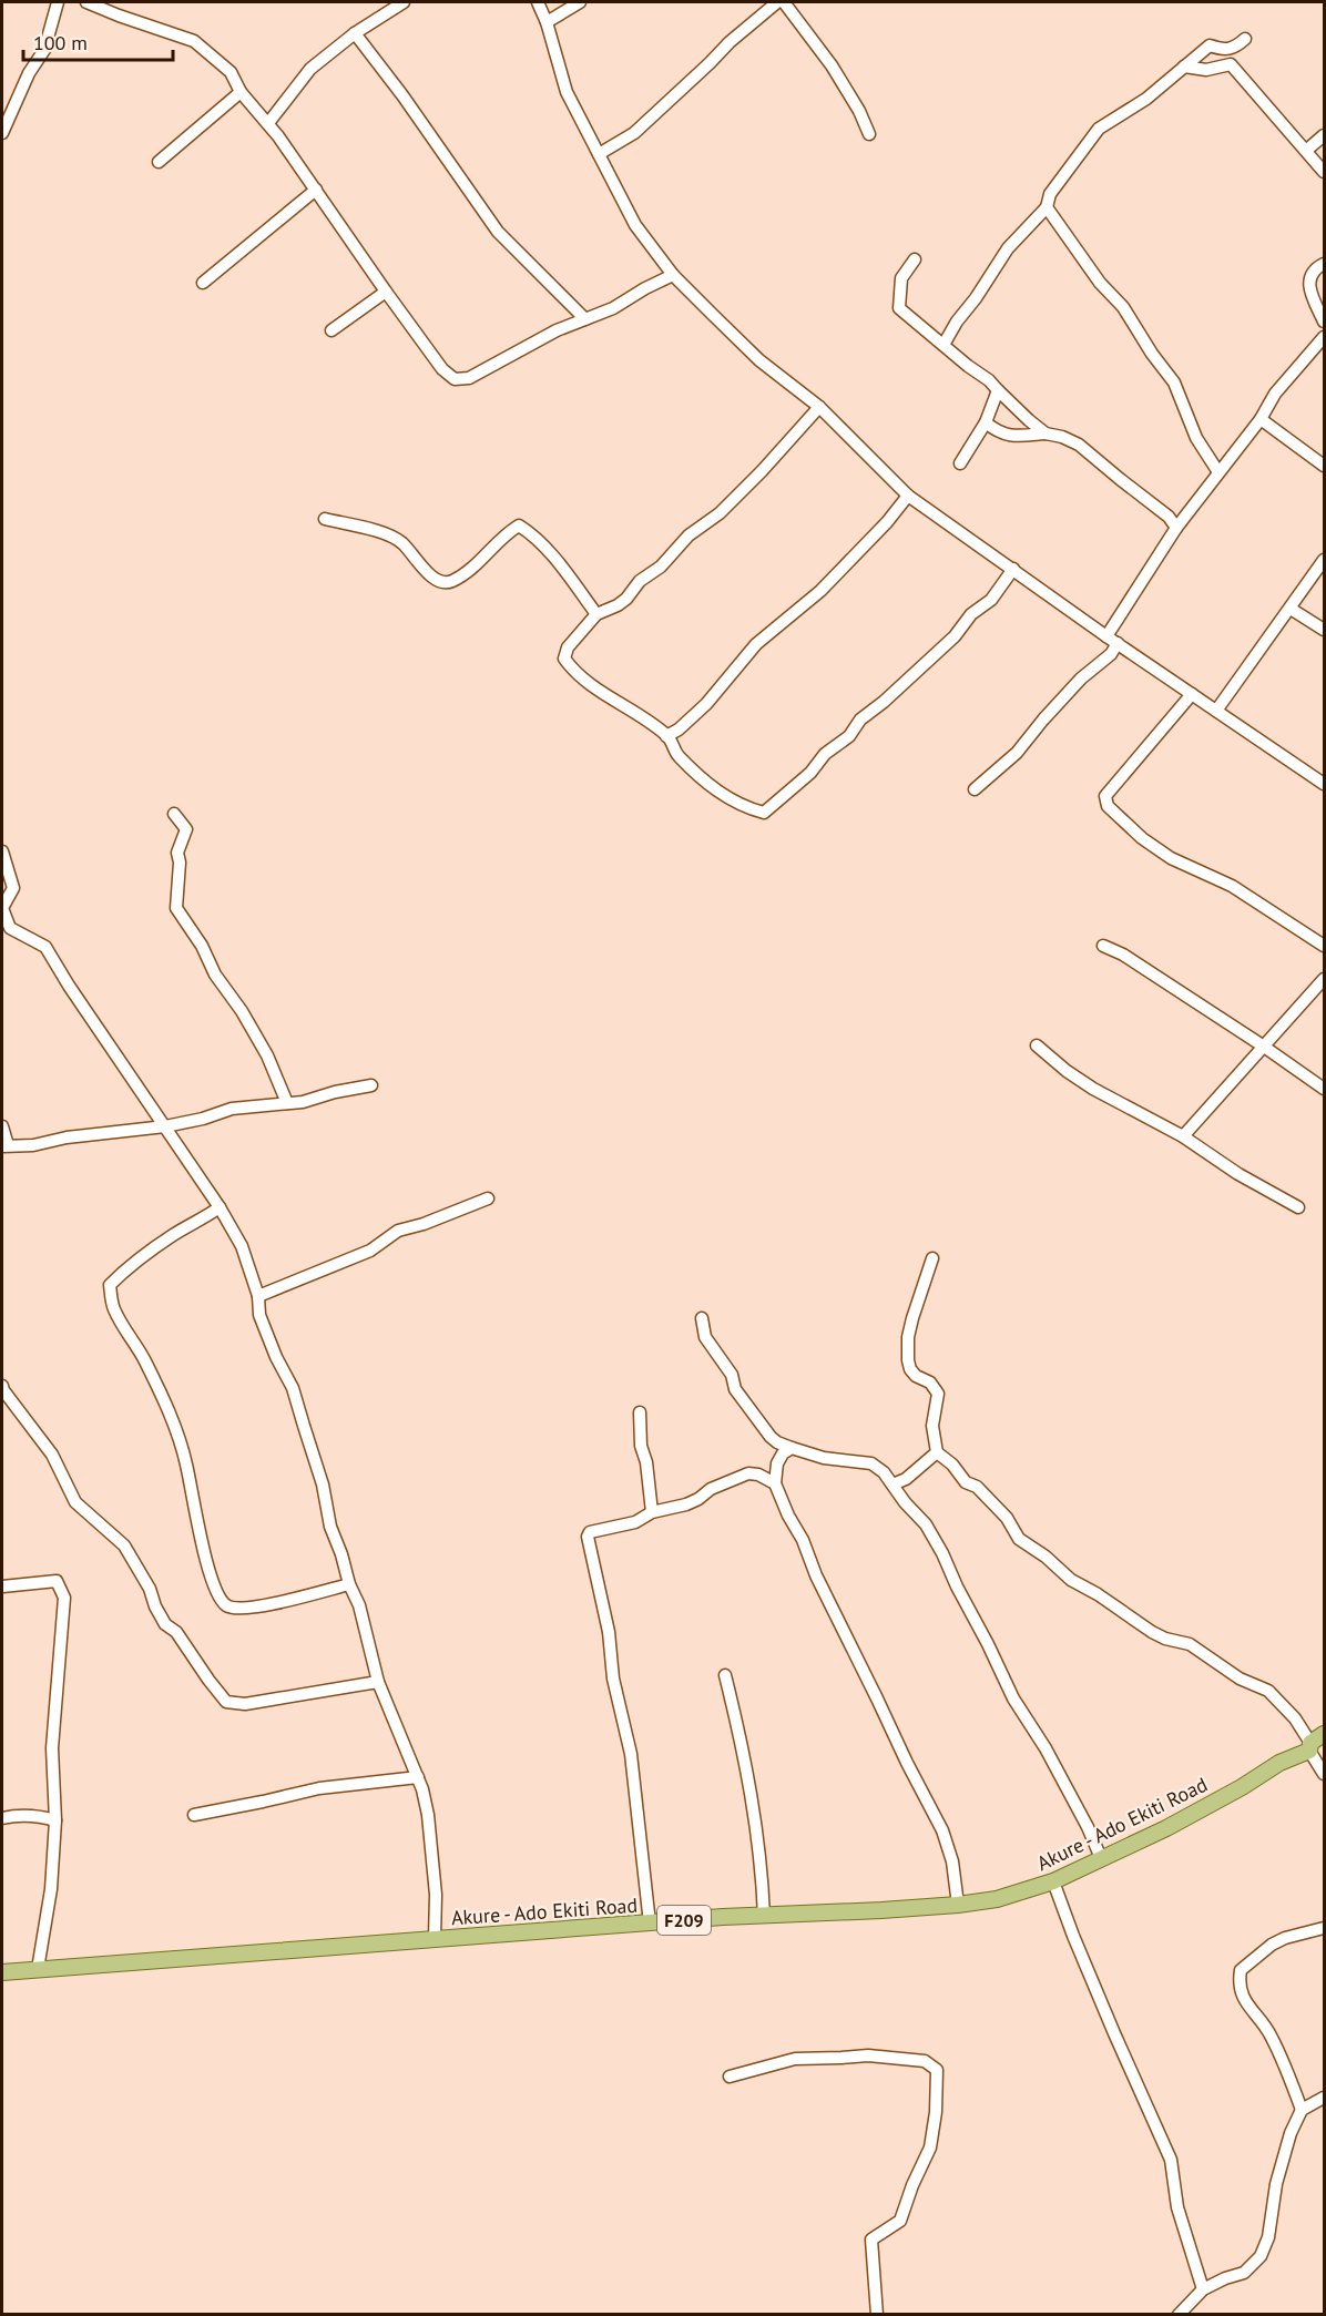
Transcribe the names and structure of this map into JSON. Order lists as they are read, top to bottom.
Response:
{
  "streets": {
    "main road": ["Akure - Ado Ekiti Road", "F209"]
  },
  "scale_bar": "100 m"
}
